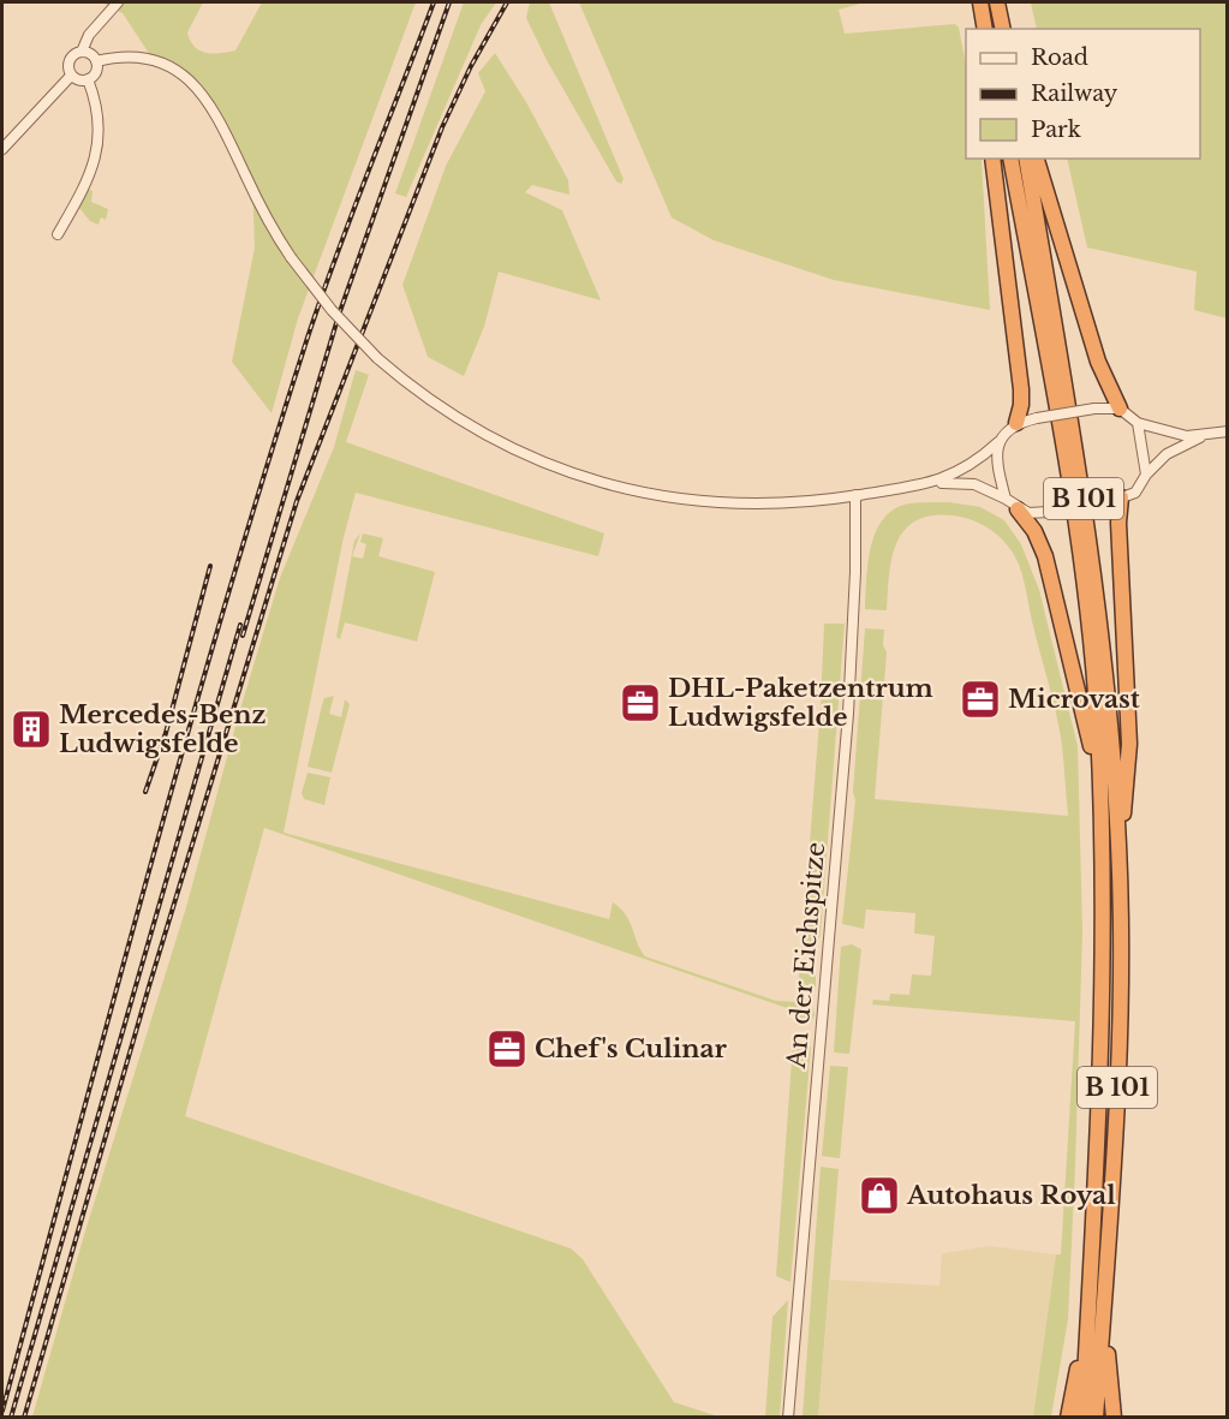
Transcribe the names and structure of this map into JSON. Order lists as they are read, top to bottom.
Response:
{
  "streets": {
    "highway": ["B 101"],
    "street": ["An der Eichspitze"]
  },
  "places": {
    "office": ["Microvast", "DHL-Paketzentrum Ludwigsfelde", "Chef's Culinar"],
    "building": ["Mercedes-Benz Ludwigsfelde"],
    "shop": ["Autohaus Royal"]
  },
  "legend": ["Road", "Railway", "Park"]
}
